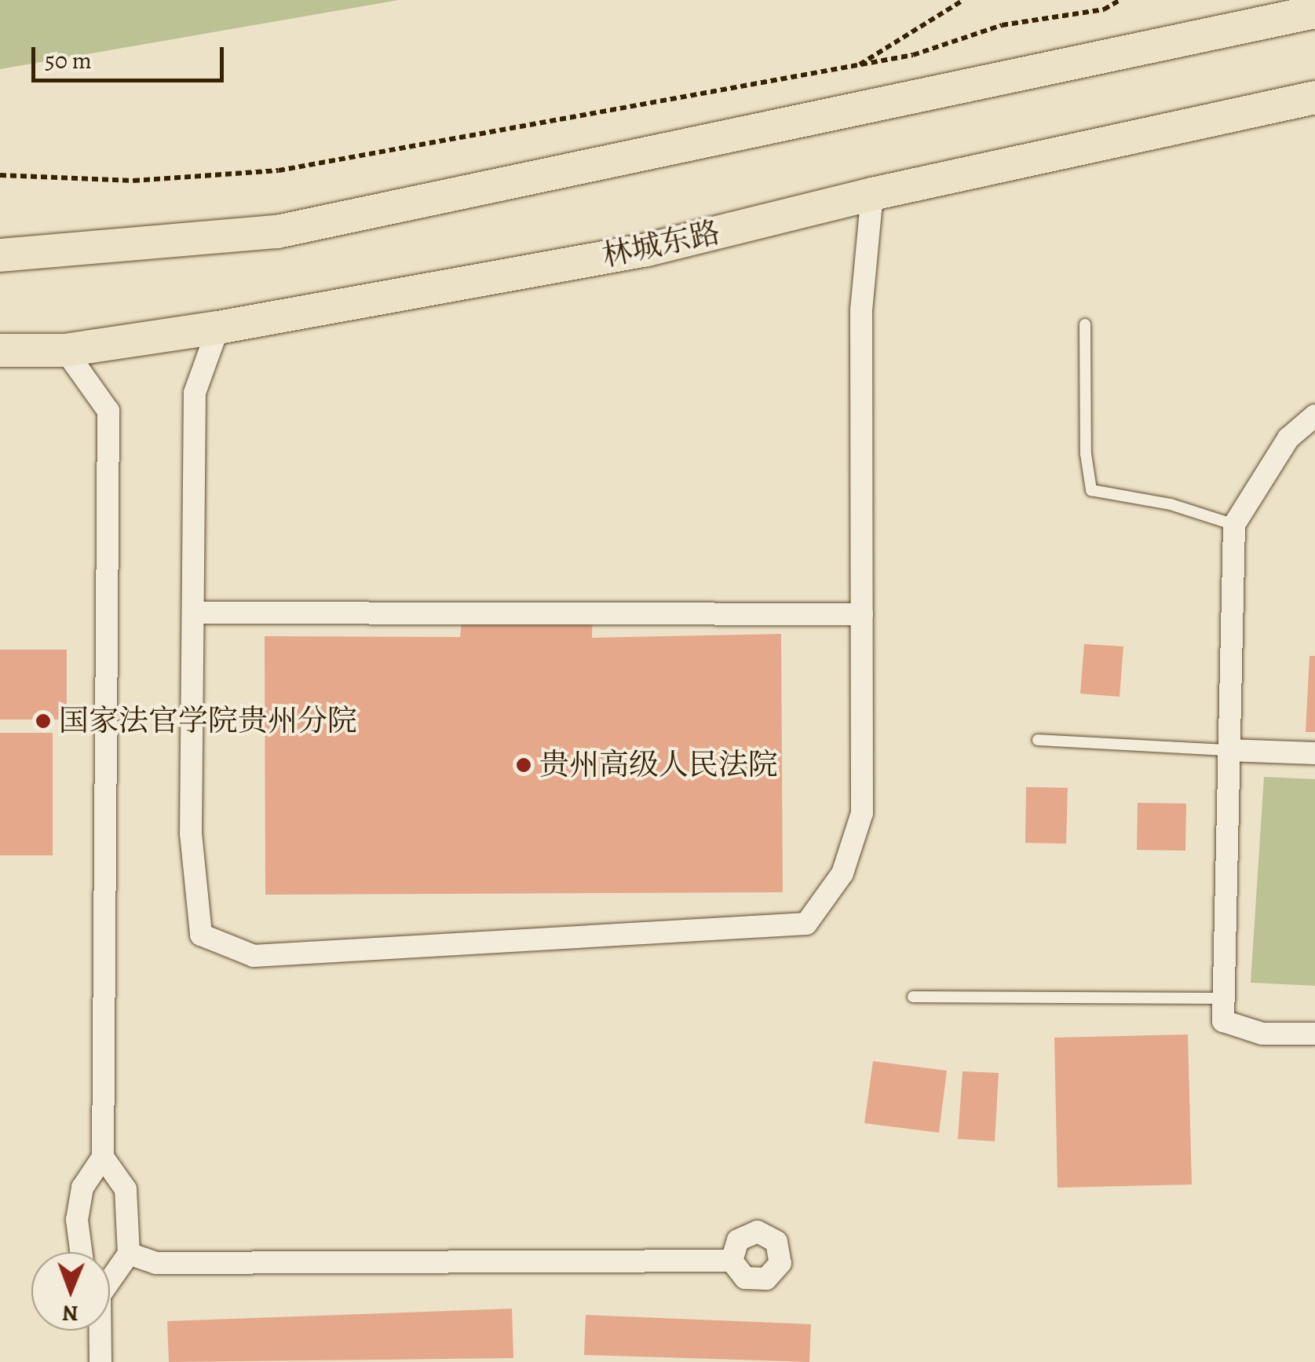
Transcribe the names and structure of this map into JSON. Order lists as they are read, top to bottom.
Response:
{
  "streets": {
    "main road": ["林城东路"]
  },
  "places": ["国家法官学院贵州分院", "贵州高级人民法院"],
  "scale_bar": "50 m",
  "north": "bottom"
}
